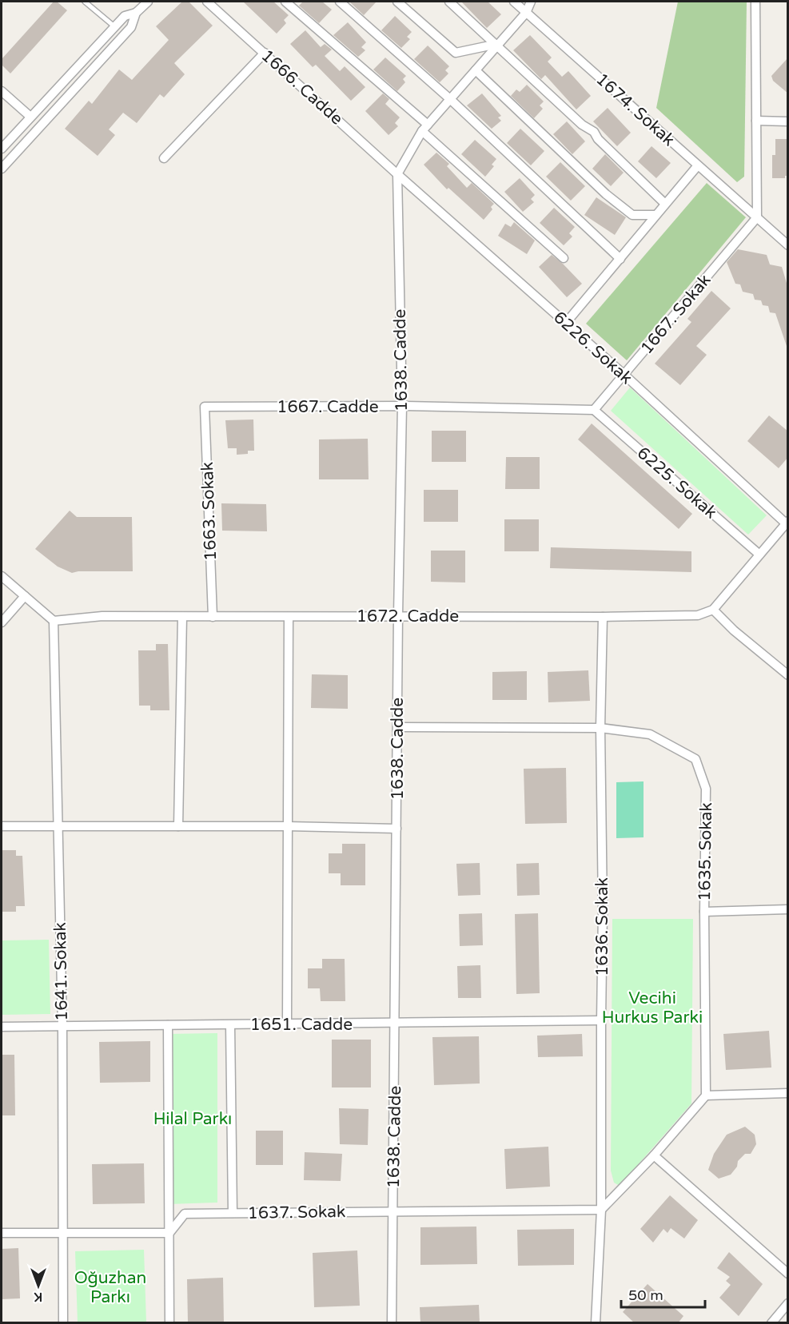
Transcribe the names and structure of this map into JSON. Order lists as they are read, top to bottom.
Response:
{
  "streets": {
    "street": [
      "1666. Cadde",
      "1674. Sokak",
      "1667. Sokak",
      "6226. Sokak",
      "1638. Cadde",
      "1667. Cadde",
      "6225. Sokak",
      "1663. Sokak",
      "1672. Cadde",
      "1635. Sokak",
      "1636. Sokak",
      "1641. Sokak",
      "1651. Cadde",
      "1637. Sokak"
    ]
  },
  "crossings": [
    ["1666. Cadde", "6226. Sokak"],
    ["1666. Cadde", "1638. Cadde"],
    ["1674. Sokak", "1667. Sokak"],
    ["1667. Sokak", "6226. Sokak"],
    ["1667. Sokak", "1667. Cadde"],
    ["1667. Sokak", "6225. Sokak"],
    ["6226. Sokak", "1638. Cadde"],
    ["1638. Cadde", "1667. Cadde"],
    ["1638. Cadde", "1672. Cadde"],
    ["1638. Cadde", "1635. Sokak"],
    ["1638. Cadde", "1651. Cadde"],
    ["1638. Cadde", "1637. Sokak"],
    ["1667. Cadde", "6225. Sokak"],
    ["1667. Cadde", "1663. Sokak"],
    ["1663. Sokak", "1672. Cadde"],
    ["1672. Cadde", "1636. Sokak"],
    ["1672. Cadde", "1641. Sokak"],
    ["1635. Sokak", "1636. Sokak"],
    ["1636. Sokak", "1651. Cadde"],
    ["1636. Sokak", "1637. Sokak"],
    ["1641. Sokak", "1651. Cadde"]
  ],
  "parks": ["Vecihi Hurkus Parki", "Hilal Parkı", "Oğuzhan Parkı"],
  "scale_bar": "50 m",
  "north": "bottom"
}
